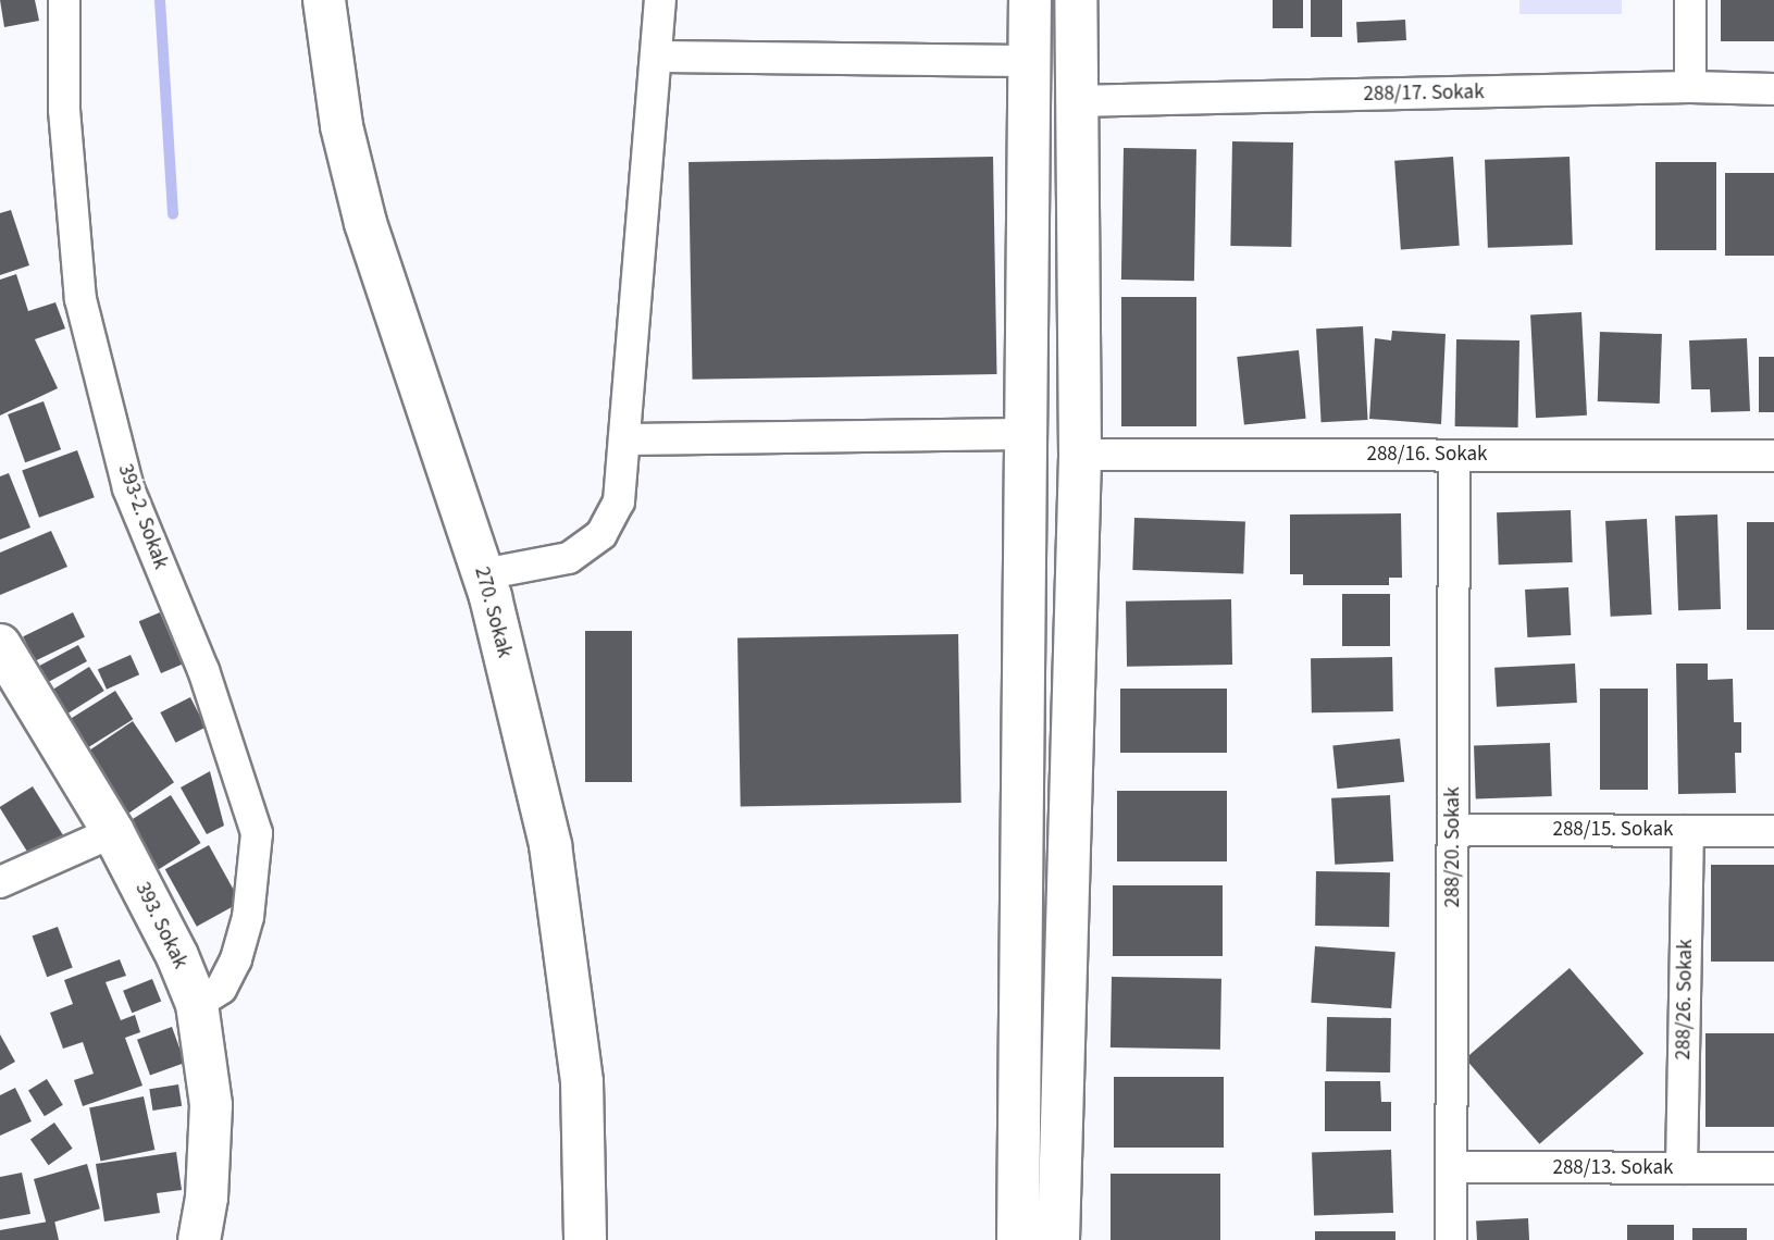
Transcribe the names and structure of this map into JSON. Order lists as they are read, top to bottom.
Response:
{
  "streets": {
    "street": [
      "288/17. Sokak",
      "288/16. Sokak",
      "393-2. Sokak",
      "270. Sokak",
      "288/15. Sokak",
      "288/20. Sokak",
      "393. Sokak",
      "288/26. Sokak",
      "288/13. Sokak"
    ]
  },
  "crossings": [
    ["288/16. Sokak", "288/20. Sokak"],
    ["393-2. Sokak", "393. Sokak"],
    ["288/15. Sokak", "288/20. Sokak"],
    ["288/15. Sokak", "288/26. Sokak"],
    ["288/20. Sokak", "288/13. Sokak"],
    ["288/26. Sokak", "288/13. Sokak"]
  ]
}
